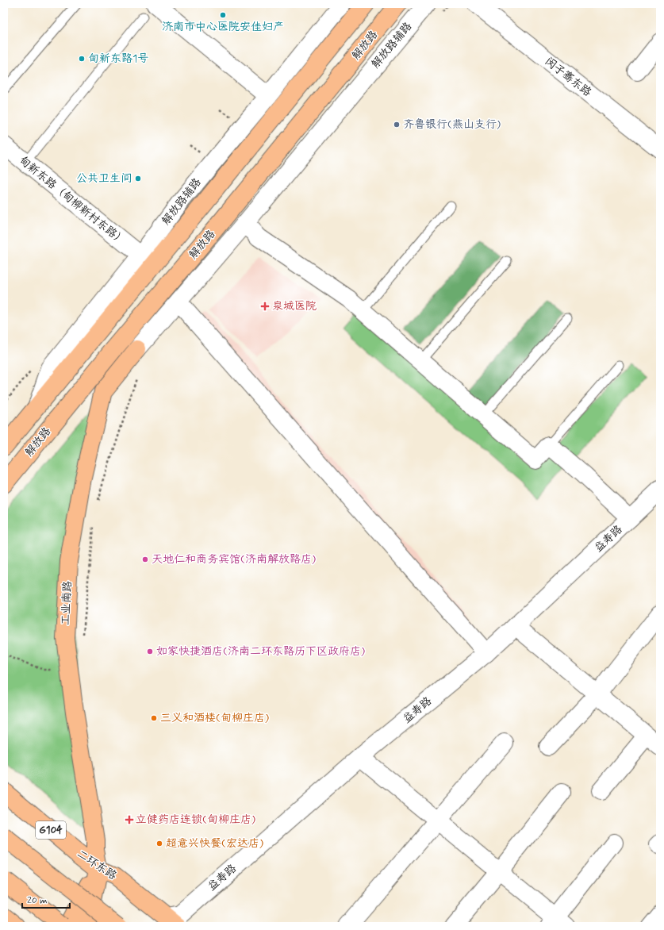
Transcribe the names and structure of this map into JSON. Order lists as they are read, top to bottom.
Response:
{
  "streets": {
    "main road": [
      "解放路",
      "工业南路",
      "G104",
      "二环东路"
    ],
    "street": [
      "解放路辅路",
      "闵子骞东路",
      "甸新东路（甸柳新村东路）",
      "益寿路"
    ]
  },
  "crossings": [
    ["解放路", "解放路辅路"],
    ["解放路辅路", "甸新东路（甸柳新村东路）"],
    ["解放路辅路", "工业南路"],
    ["益寿路", "二环东路"],
    ["工业南路", "二环东路"]
  ],
  "places": {
    "other": [
      "济南市中心医院安佳妇产",
      "甸新东路1号",
      "齐鲁银行(燕山支行)",
      "公共卫生间",
      "天地仁和商务宾馆(济南解放路店)",
      "如家快捷酒店(济南二环东路历下区政府店)",
      "三义和酒楼(甸柳庄店)",
      "超意兴快餐(宏达店)"
    ],
    "health": ["泉城医院", "立健药店连锁(甸柳庄店)"]
  },
  "scale_bar": "20 m"
}
